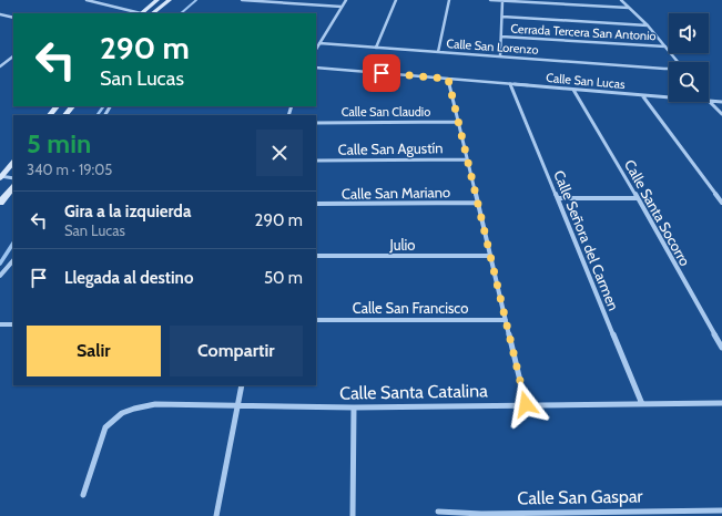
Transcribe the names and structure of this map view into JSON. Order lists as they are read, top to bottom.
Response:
{
  "streets": {
    "street": [
      "Cerrada Tercera San Antonio",
      "Calle San Lorenzo",
      "Calle San Lucas",
      "Calle San Claudio",
      "Calle San Agustín",
      "Calle San Mariano",
      "Calle Santa Socorro",
      "Calle Señora del Carmen",
      "Julio",
      "Calle San Francisco",
      "Calle Santa Catalina",
      "Calle San Gaspar"
    ]
  },
  "crossings": [
    ["Cerrada Tercera San Antonio", "Calle San Lorenzo"],
    ["Calle San Lucas", "Calle Santa Socorro"],
    ["Calle San Lucas", "Calle Señora del Carmen"],
    ["Calle Señora del Carmen", "Calle Santa Catalina"]
  ],
  "page": {
    "turn": ["290 m", "San Lucas"],
    "heading": ["5 min", "340 m · 19:05"],
    "list": [
      {
        "name": "Gira a la izquierda",
        "note": "San Lucas",
        "value": "290 m"
      },
      {
        "name": "Llegada al destino",
        "value": "50 m"
      }
    ],
    "buttons": ["Salir", "Compartir"]
  }
}
